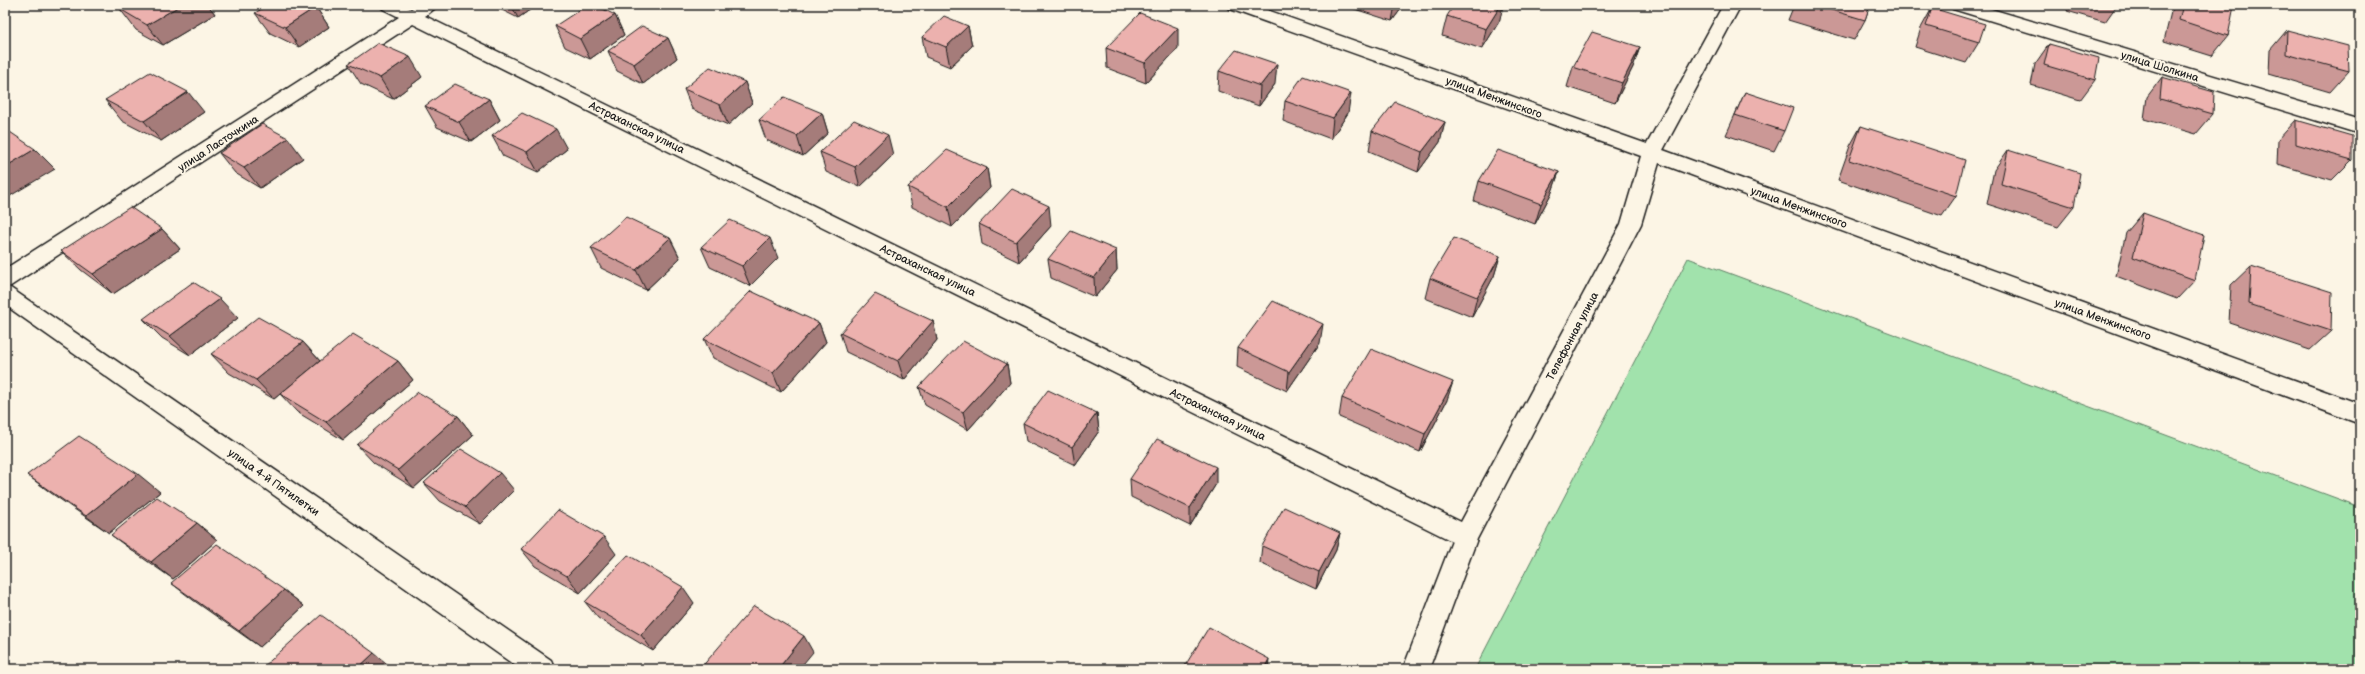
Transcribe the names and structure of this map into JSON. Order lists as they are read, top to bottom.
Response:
{
  "streets": {
    "street": [
      "улица Шолкина",
      "улица Менжинского",
      "Астраханская улица",
      "улица Ласточкина",
      "Телефонная улица",
      "улица 4-й Пятилетки"
    ]
  },
  "crossings": [
    ["улица Менжинского", "Телефонная улица"],
    ["Астраханская улица", "улица Ласточкина"],
    ["Астраханская улица", "Телефонная улица"]
  ]
}
